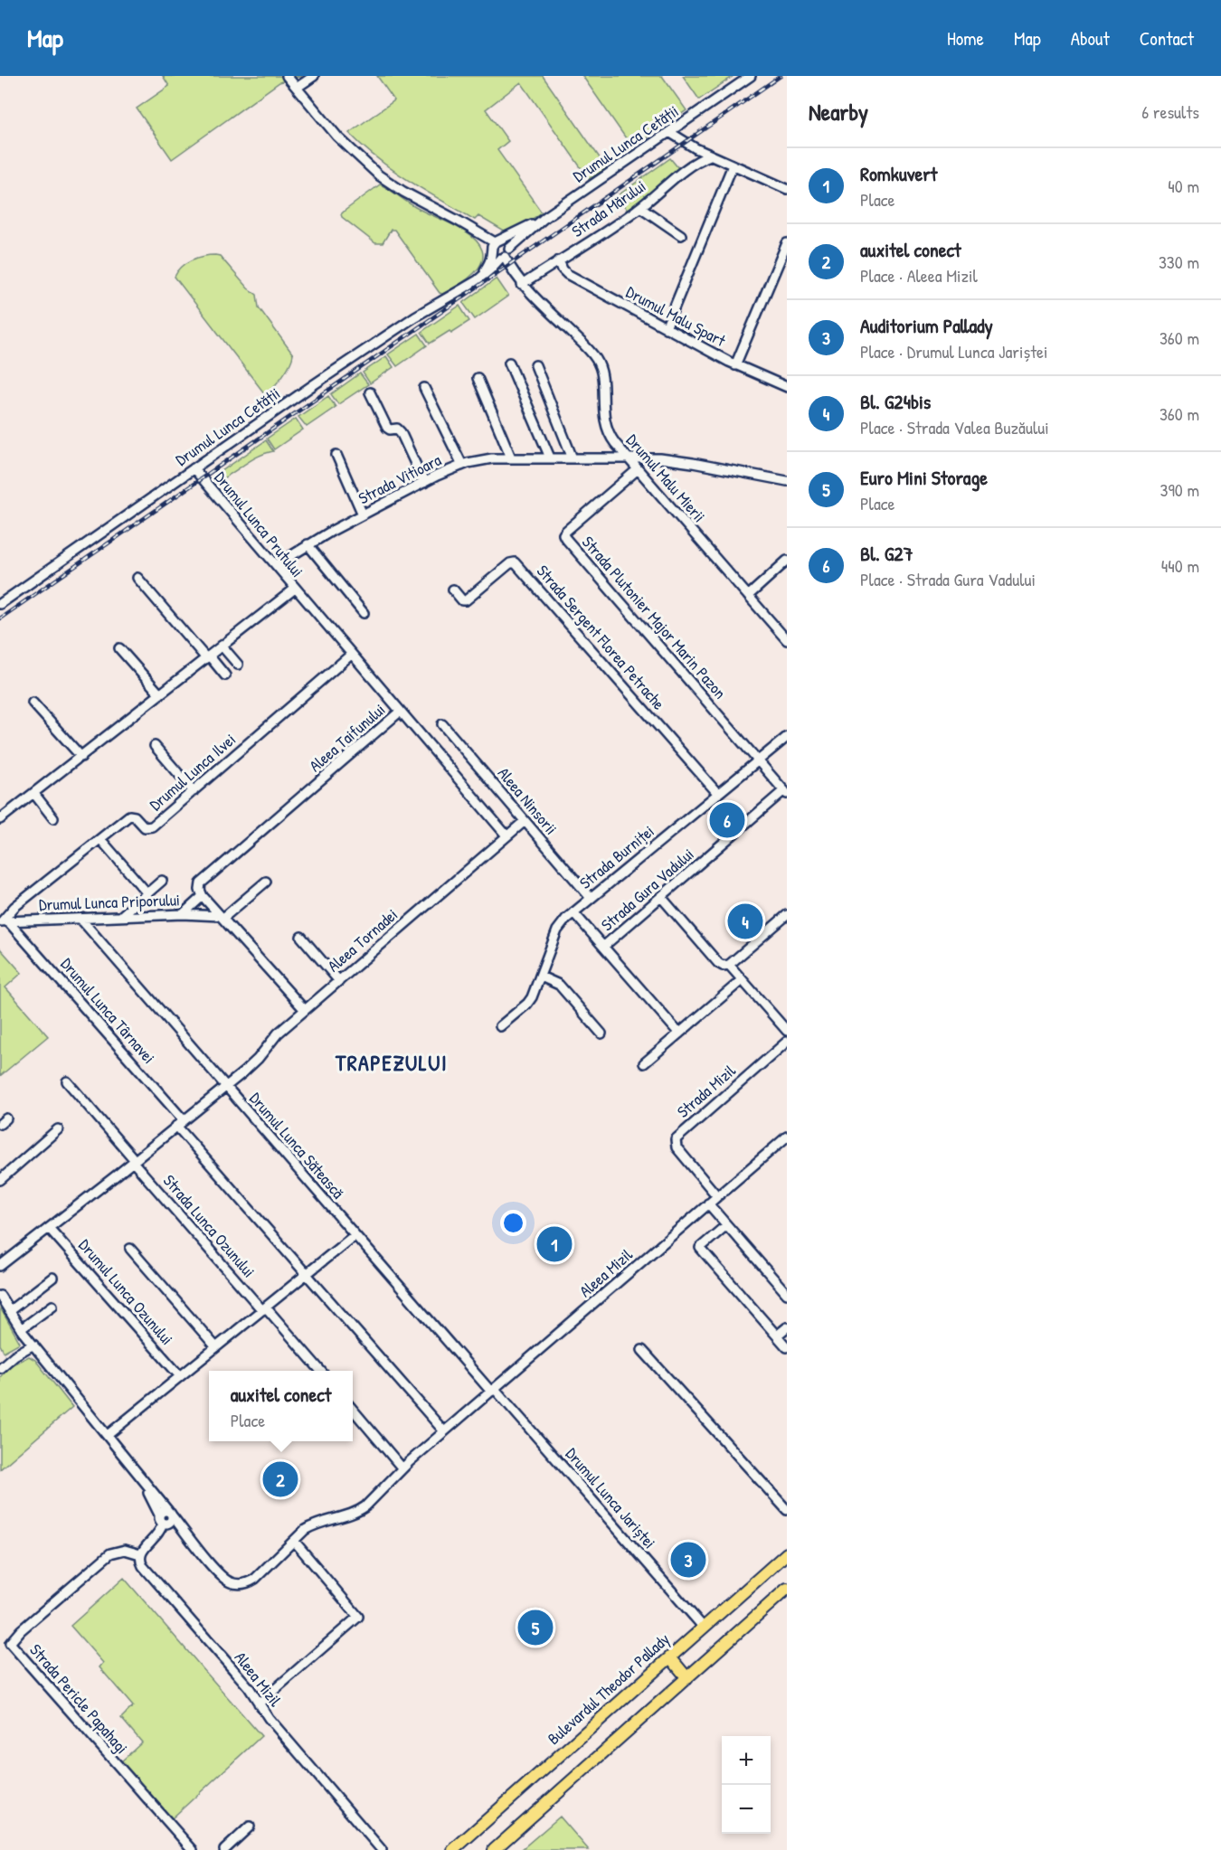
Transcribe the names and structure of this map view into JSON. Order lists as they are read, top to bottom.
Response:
{
  "streets": {
    "main road": ["Bulevardul Theodor Pallady"],
    "street": [
      "Drumul Lunca Cetății",
      "Strada Mărului",
      "Drumul Malu Spart",
      "Drumul Malu Mierii",
      "Strada Vitioara",
      "Drumul Lunca Prutului",
      "Strada Plutonier Major Marin Pazon",
      "Strada Sergent Florea Petrache",
      "Aleea Taifunului",
      "Drumul Lunca Ilvei",
      "Aleea Ninsorii",
      "Strada Burniței",
      "Strada Gura Vadului",
      "Drumul Lunca Priporului",
      "Aleea Tornadei",
      "Drumul Lunca Târnavei",
      "Strada Mizil",
      "Drumul Lunca Sătească",
      "Strada Lunca Ozunului",
      "Aleea Mizil",
      "Drumul Lunca Ozunului",
      "Drumul Lunca Jariștei",
      "Strada Pericle Papahagi"
    ]
  },
  "crossings": [
    ["Drumul Lunca Cetății", "Drumul Malu Mierii"],
    ["Drumul Lunca Cetății", "Drumul Lunca Prutului"],
    ["Strada Mărului", "Drumul Malu Spart"],
    ["Strada Mărului", "Drumul Malu Mierii"],
    ["Drumul Malu Mierii", "Strada Vitioara"],
    ["Drumul Malu Mierii", "Strada Plutonier Major Marin Pazon"],
    ["Strada Vitioara", "Drumul Lunca Prutului"],
    ["Strada Plutonier Major Marin Pazon", "Strada Burniței"],
    ["Strada Plutonier Major Marin Pazon", "Strada Gura Vadului"],
    ["Strada Sergent Florea Petrache", "Strada Burniței"],
    ["Aleea Taifunului", "Drumul Lunca Priporului"],
    ["Aleea Taifunului", "Aleea Tornadei"],
    ["Drumul Lunca Ilvei", "Drumul Lunca Priporului"],
    ["Drumul Lunca Ilvei", "Drumul Lunca Târnavei"],
    ["Aleea Ninsorii", "Strada Burniței"],
    ["Aleea Ninsorii", "Aleea Tornadei"],
    ["Strada Burniței", "Strada Gura Vadului"],
    ["Drumul Lunca Priporului", "Drumul Lunca Târnavei"],
    ["Drumul Lunca Priporului", "Drumul Lunca Sătească"],
    ["Aleea Tornadei", "Drumul Lunca Sătească"],
    ["Strada Mizil", "Aleea Mizil"],
    ["Drumul Lunca Sătească", "Aleea Mizil"],
    ["Drumul Lunca Sătească", "Drumul Lunca Jariștei"],
    ["Aleea Mizil", "Drumul Lunca Jariștei"],
    ["Aleea Mizil", "Strada Pericle Papahagi"],
    ["Drumul Lunca Jariștei", "Bulevardul Theodor Pallady"]
  ],
  "districts": ["TRAPEZULUI"],
  "page": {
    "header": "Map",
    "nav": [
      "Home",
      "Map",
      "About",
      "Contact"
    ],
    "heading": ["Nearby", "6 results"],
    "list": [
      {
        "mark": "1",
        "name": "Romkuvert",
        "note": "Place",
        "value": "40 m"
      },
      {
        "mark": "2",
        "name": "auxitel conect",
        "note": "Place · Aleea Mizil",
        "value": "330 m"
      },
      {
        "mark": "3",
        "name": "Auditorium Pallady",
        "note": "Place · Drumul Lunca Jariștei",
        "value": "360 m"
      },
      {
        "mark": "4",
        "name": "Bl. G24bis",
        "note": "Place · Strada Valea Buzăului",
        "value": "360 m"
      },
      {
        "mark": "5",
        "name": "Euro Mini Storage",
        "note": "Place",
        "value": "390 m"
      },
      {
        "mark": "6",
        "name": "Bl. G27",
        "note": "Place · Strada Gura Vadului",
        "value": "440 m"
      }
    ],
    "pins": [
      "6",
      "4",
      "1",
      "2",
      "3",
      "5"
    ],
    "popup": ["auxitel conect", "Place"],
    "map_buttons": ["+", "−"]
  }
}
